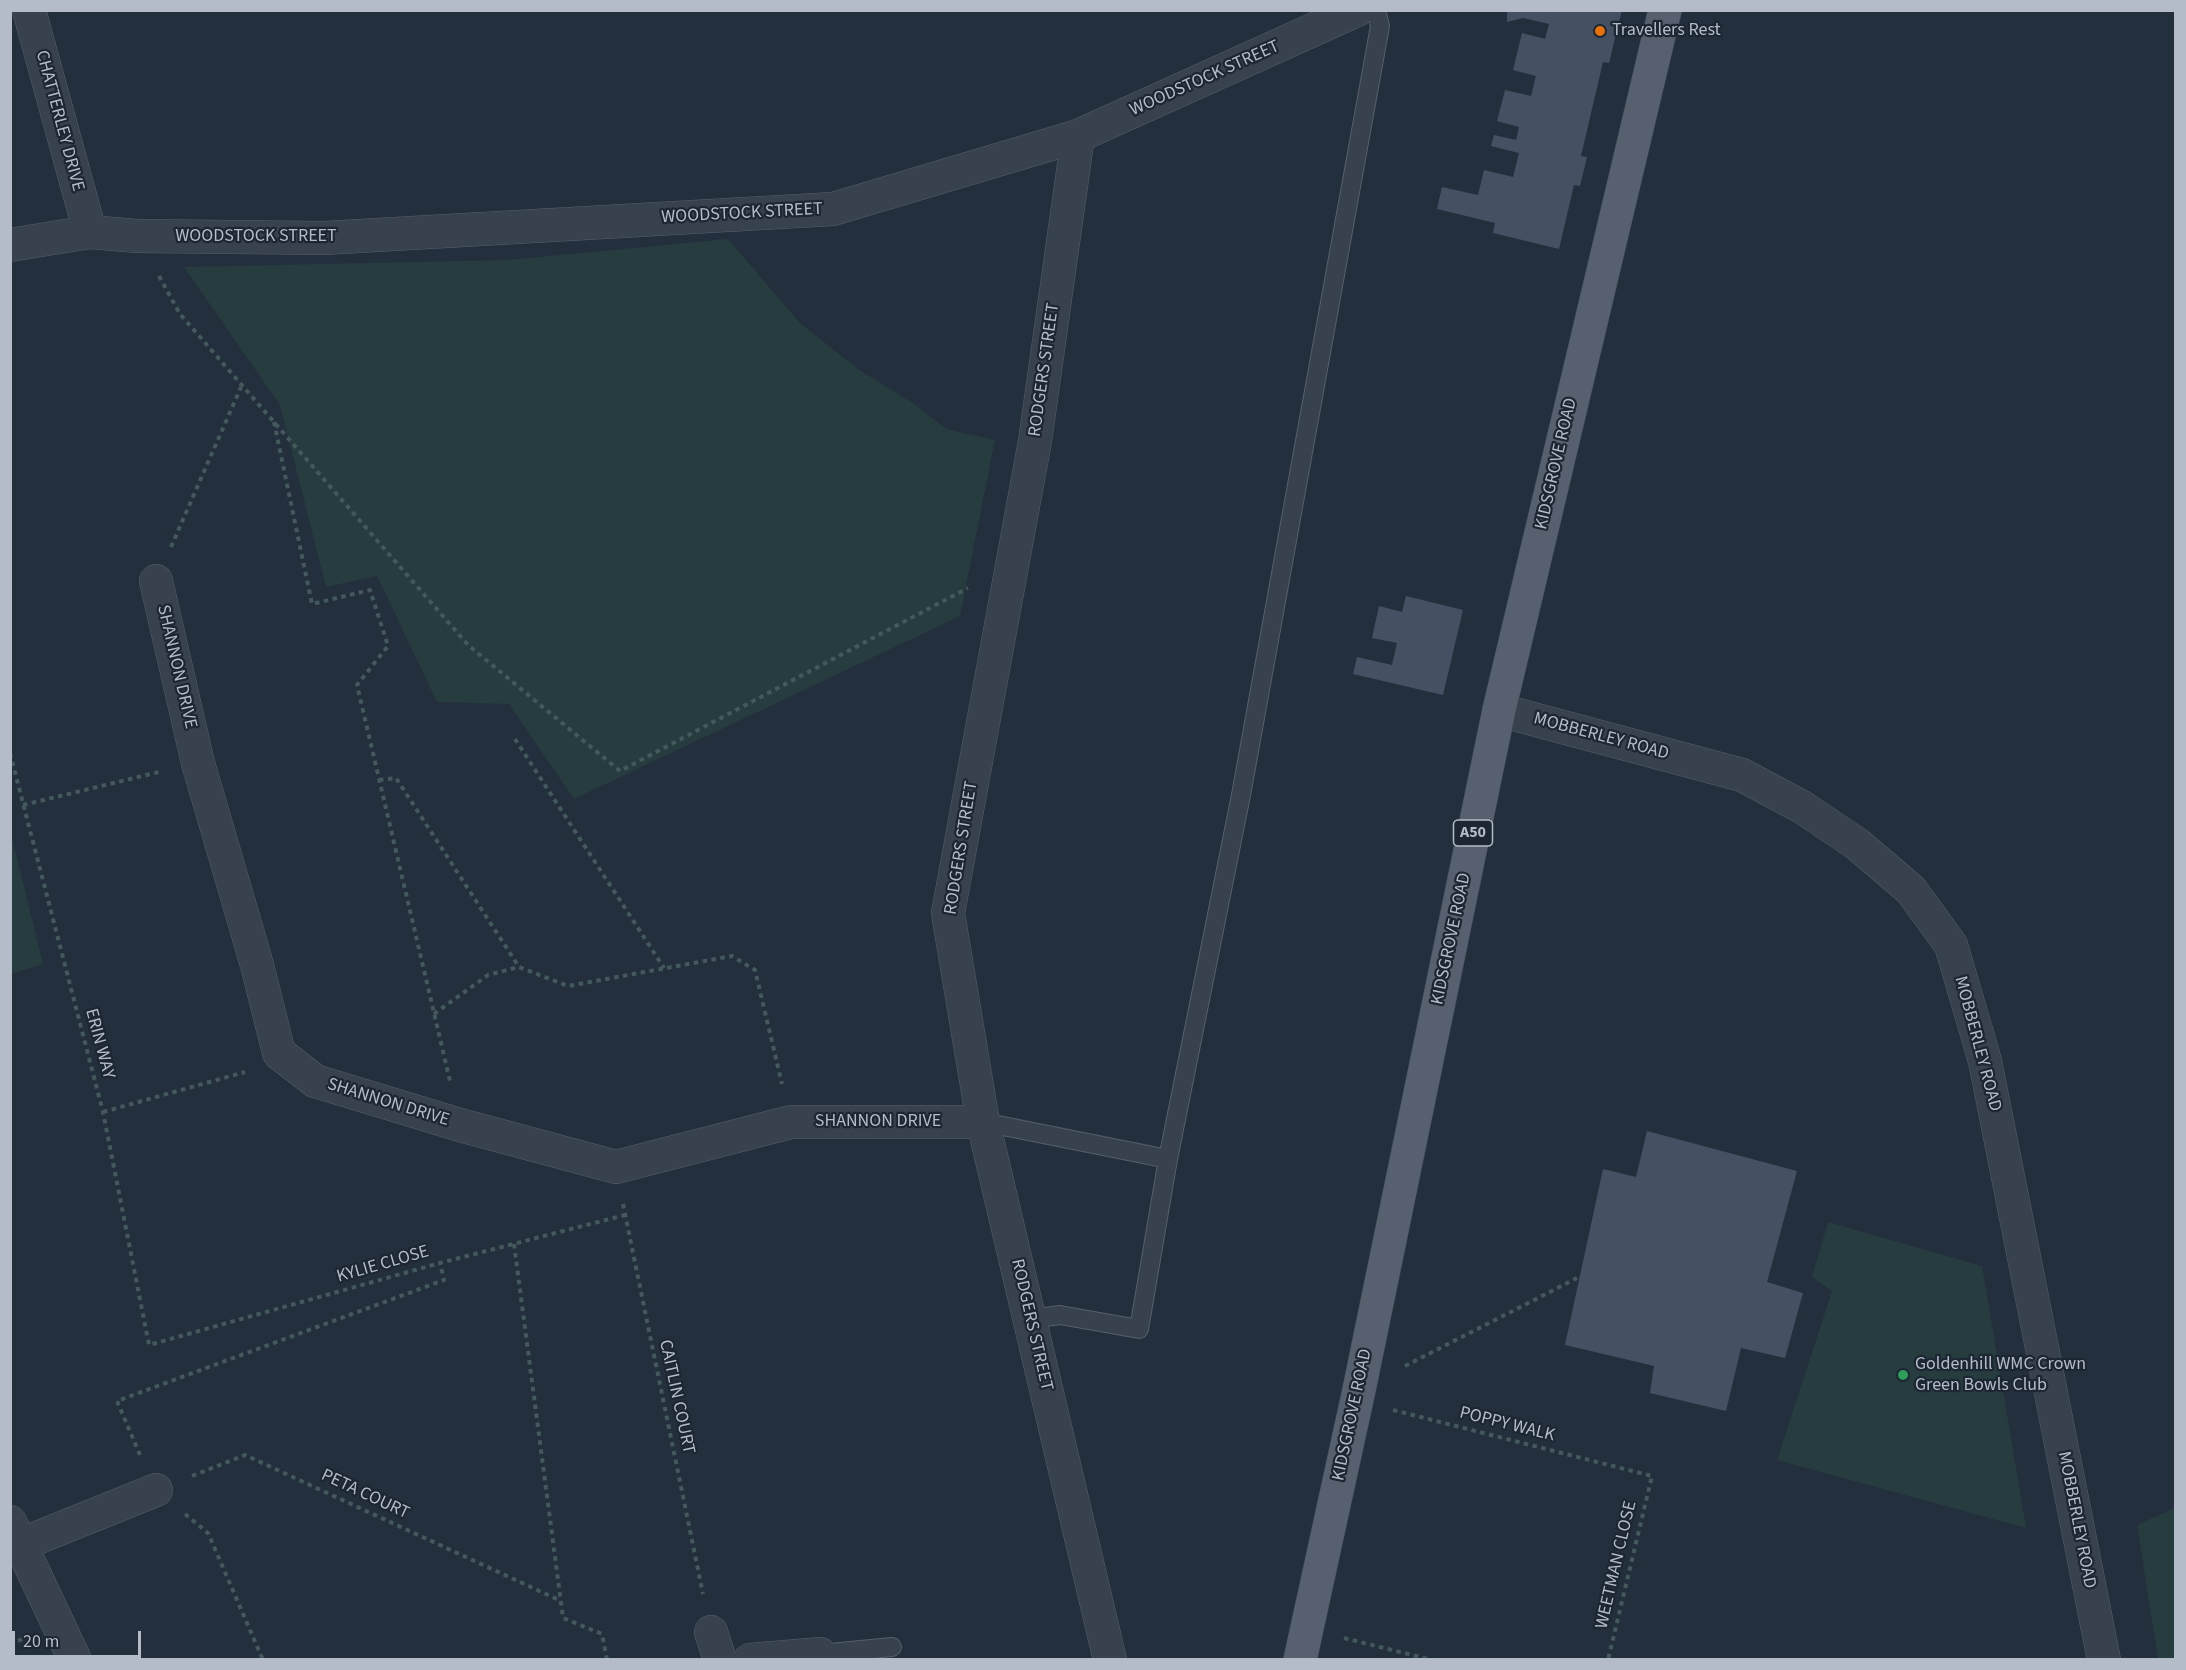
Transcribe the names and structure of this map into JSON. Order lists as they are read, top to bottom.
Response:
{
  "streets": {
    "main road": ["KIDSGROVE ROAD", "A50"],
    "street": [
      "WOODSTOCK STREET",
      "CHATTERLEY DRIVE",
      "RODGERS STREET",
      "SHANNON DRIVE",
      "MOBBERLEY ROAD"
    ],
    "path": [
      "ERIN WAY",
      "KYLIE CLOSE",
      "CAITLIN COURT",
      "POPPY WALK",
      "PETA COURT",
      "WEETMAN CLOSE"
    ]
  },
  "crossings": [
    ["WOODSTOCK STREET", "CHATTERLEY DRIVE"],
    ["WOODSTOCK STREET", "RODGERS STREET"],
    ["RODGERS STREET", "SHANNON DRIVE"],
    ["KIDSGROVE ROAD", "MOBBERLEY ROAD"],
    ["KIDSGROVE ROAD", "POPPY WALK"],
    ["SHANNON DRIVE", "CAITLIN COURT"],
    ["ERIN WAY", "KYLIE CLOSE"],
    ["KYLIE CLOSE", "CAITLIN COURT"],
    ["POPPY WALK", "WEETMAN CLOSE"]
  ],
  "places": ["Travellers Rest", "Goldenhill WMC Crown Green Bowls Club"],
  "scale_bar": "20 m"
}
